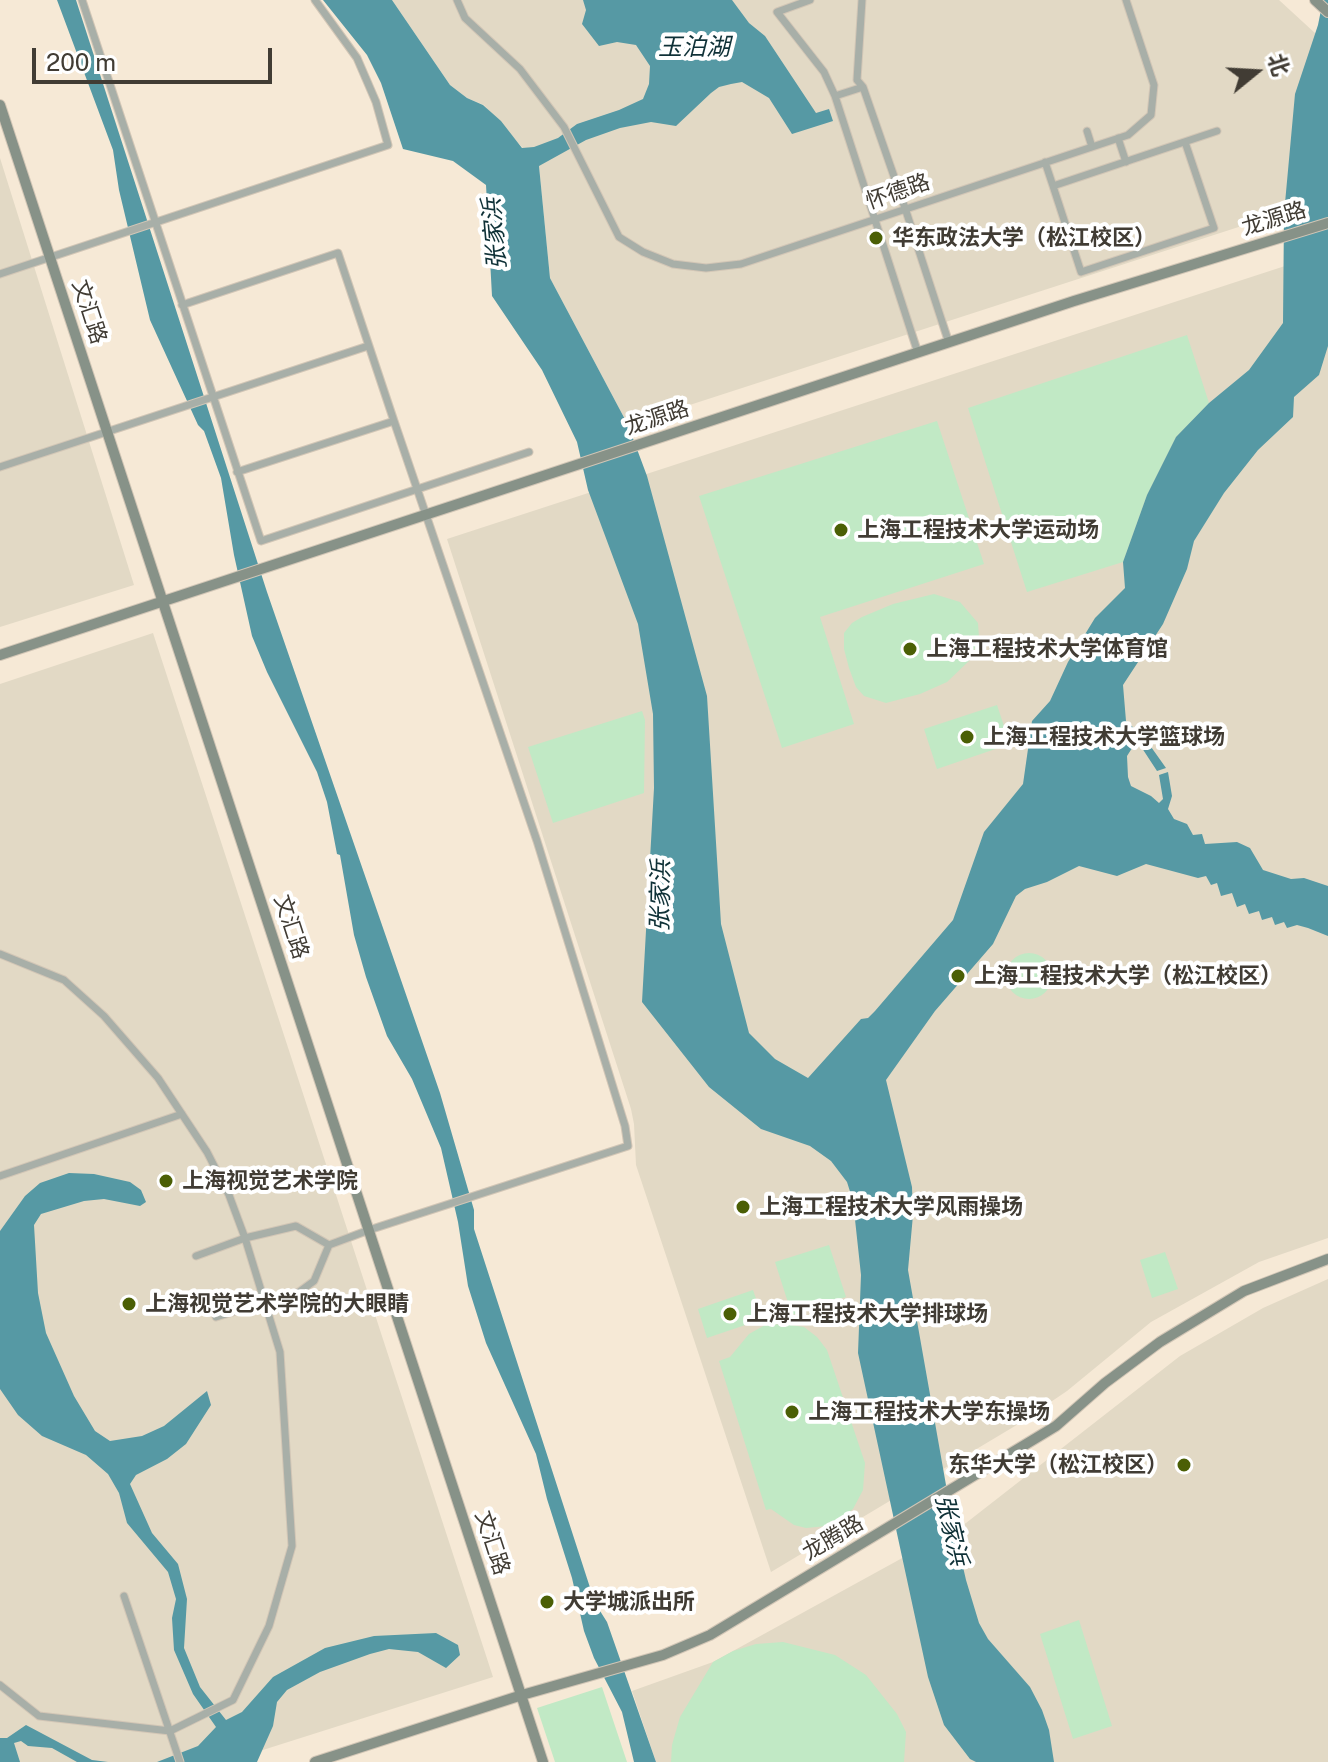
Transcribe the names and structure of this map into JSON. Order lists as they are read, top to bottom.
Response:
{
  "streets": {
    "main road": ["龙源路", "文汇路", "龙腾路"],
    "street": ["怀德路"]
  },
  "crossings": [
    ["龙源路", "文汇路"],
    ["文汇路", "龙腾路"]
  ],
  "water": ["玉泊湖", "张家浜"],
  "places": [
    "华东政法大学（松江校区）",
    "上海工程技术大学运动场",
    "上海工程技术大学体育馆",
    "上海工程技术大学篮球场",
    "上海工程技术大学（松江校区）",
    "上海视觉艺术学院",
    "上海工程技术大学风雨操场",
    "上海视觉艺术学院的大眼睛",
    "上海工程技术大学排球场",
    "上海工程技术大学东操场",
    "东华大学（松江校区）",
    "大学城派出所"
  ],
  "scale_bar": "200 m",
  "north": "right"
}
